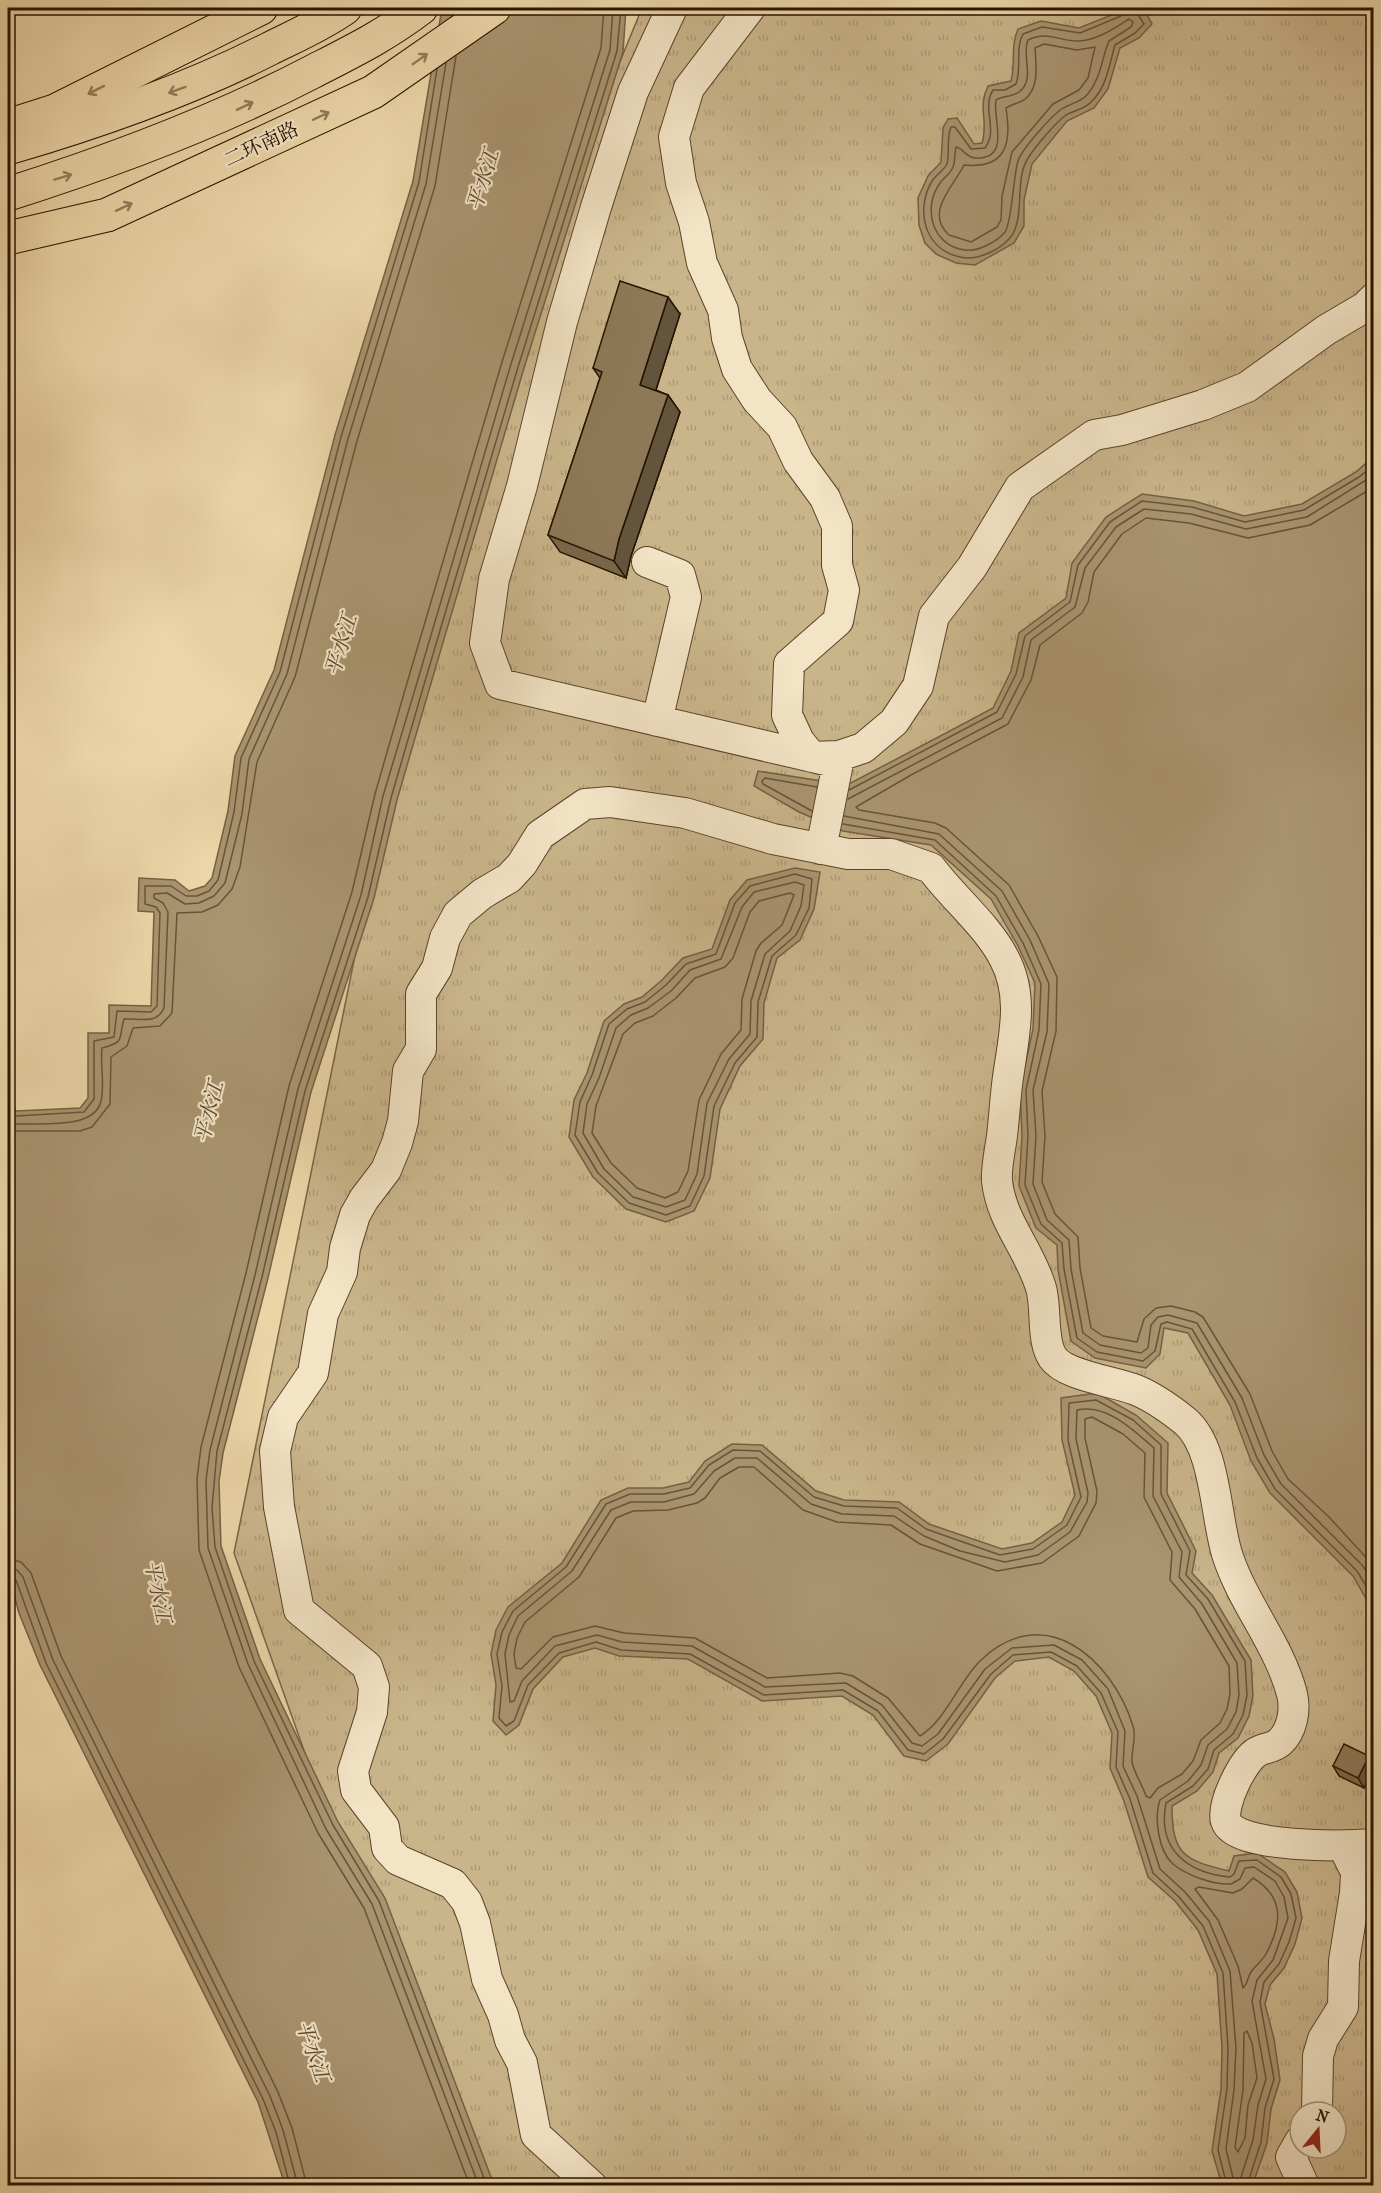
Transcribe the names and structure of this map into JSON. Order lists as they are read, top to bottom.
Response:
{
  "streets": {
    "main road": ["二环南路"]
  },
  "water": ["平水江"],
  "north": "top"
}
